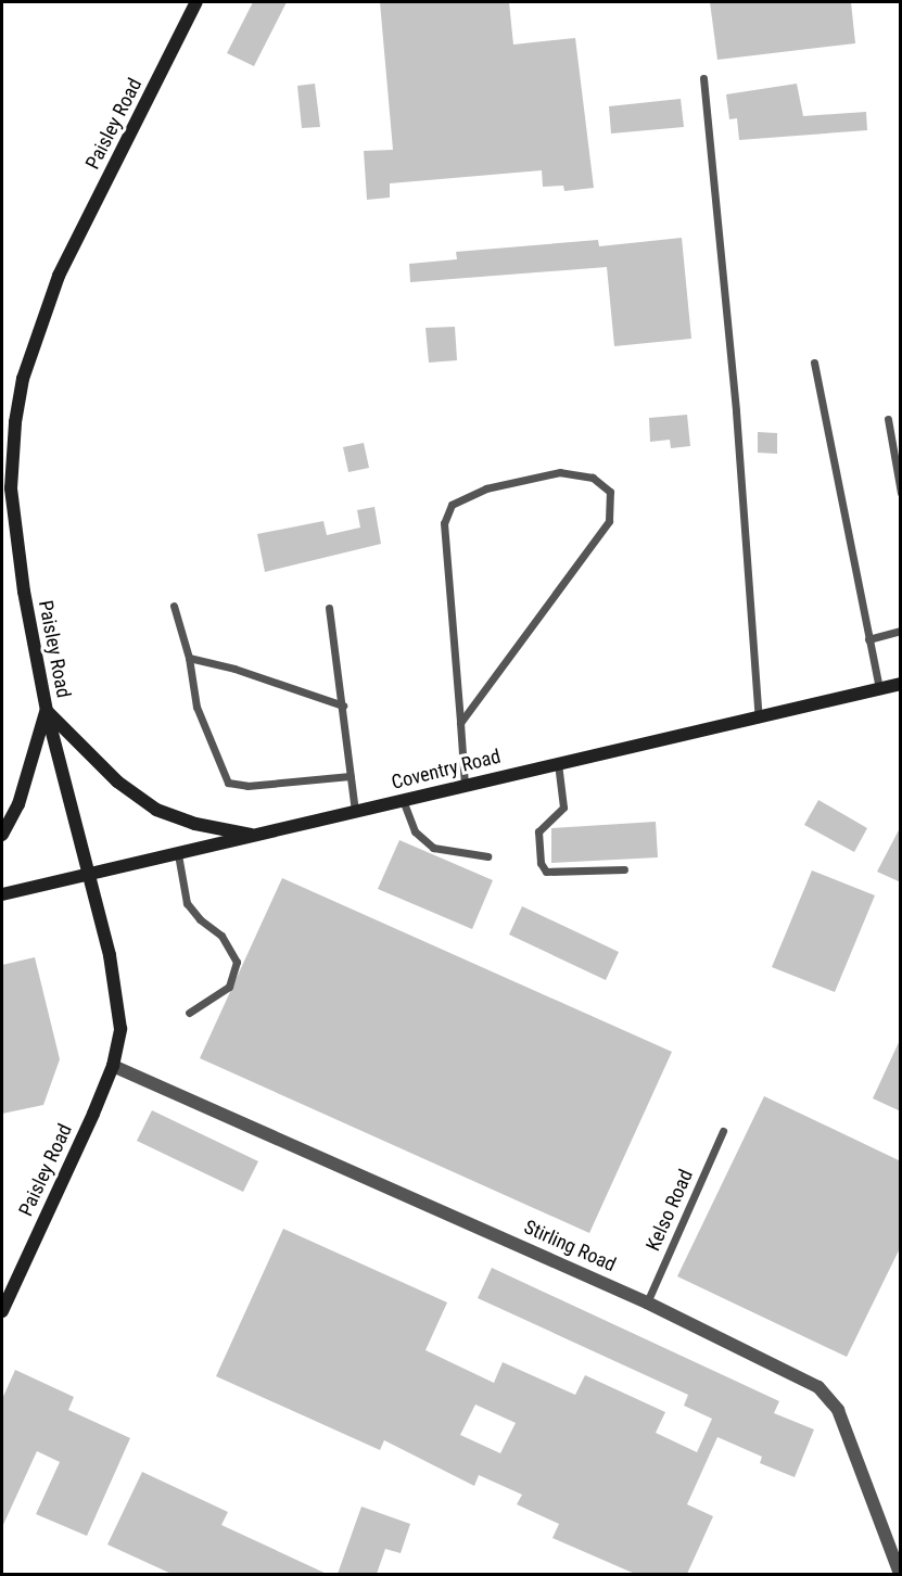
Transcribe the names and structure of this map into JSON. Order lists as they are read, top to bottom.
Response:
{
  "streets": {
    "main road": ["Paisley Road", "Coventry Road"],
    "street": ["Stirling Road"],
    "lane": ["Kelso Road"]
  },
  "crossings": [
    ["Paisley Road", "Coventry Road"],
    ["Paisley Road", "Stirling Road"],
    ["Kelso Road", "Stirling Road"]
  ]
}
